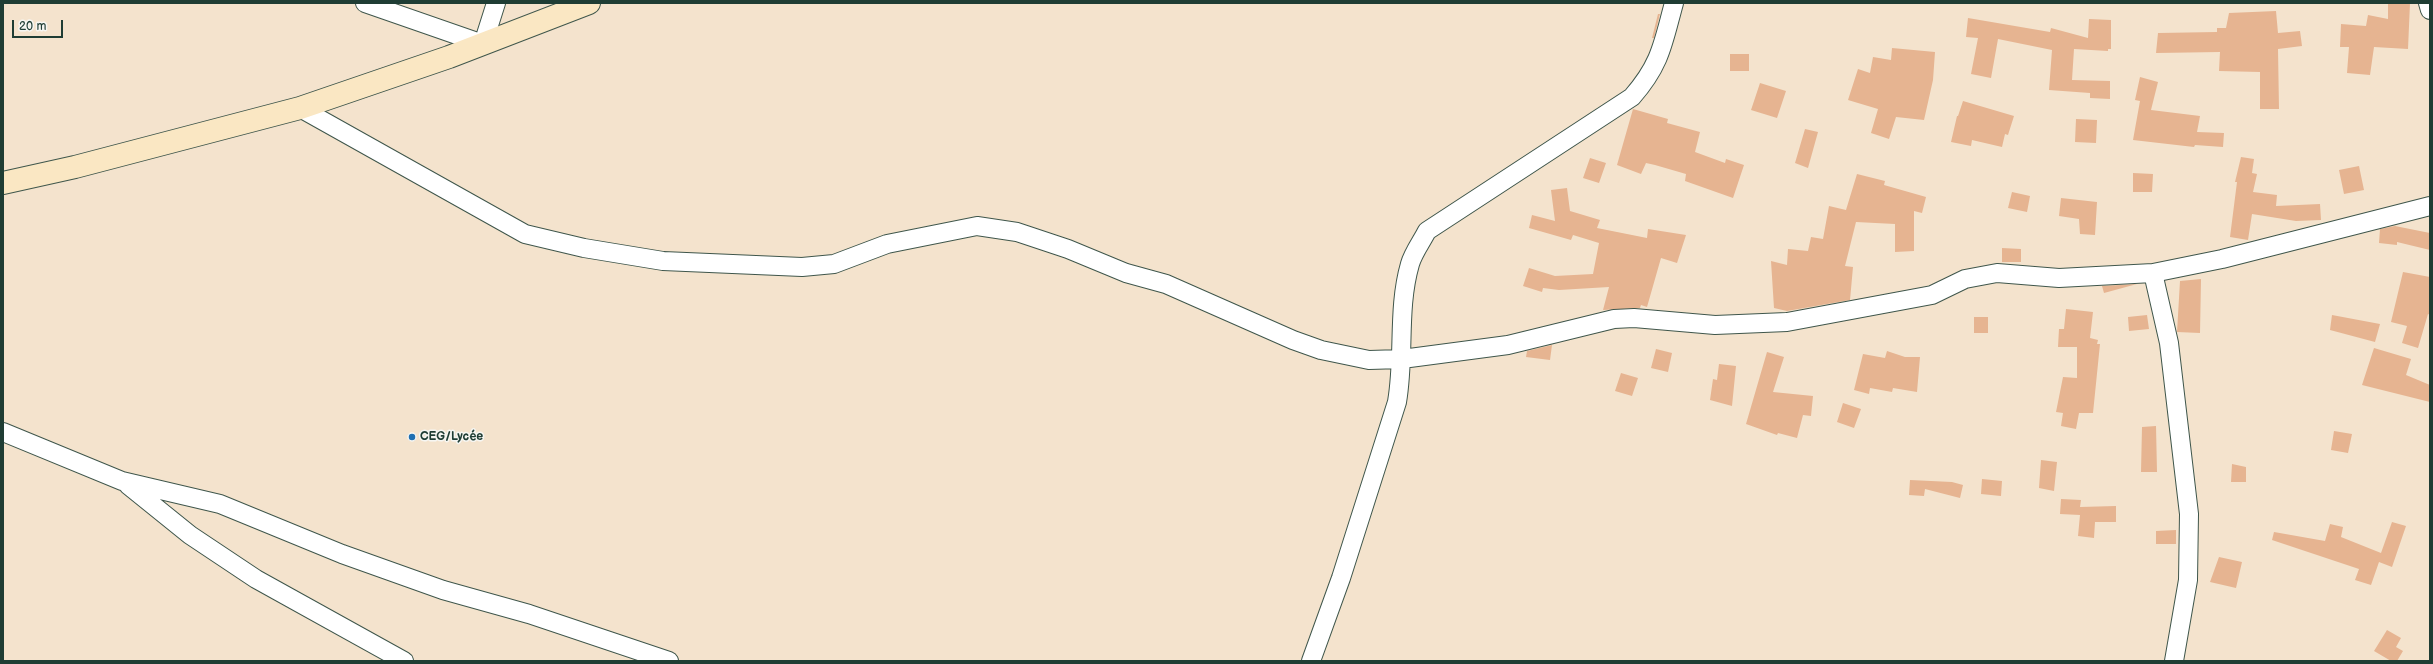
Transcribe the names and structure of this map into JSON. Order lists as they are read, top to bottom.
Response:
{
  "places": ["CEG/Lycée"],
  "scale_bar": "20 m"
}
